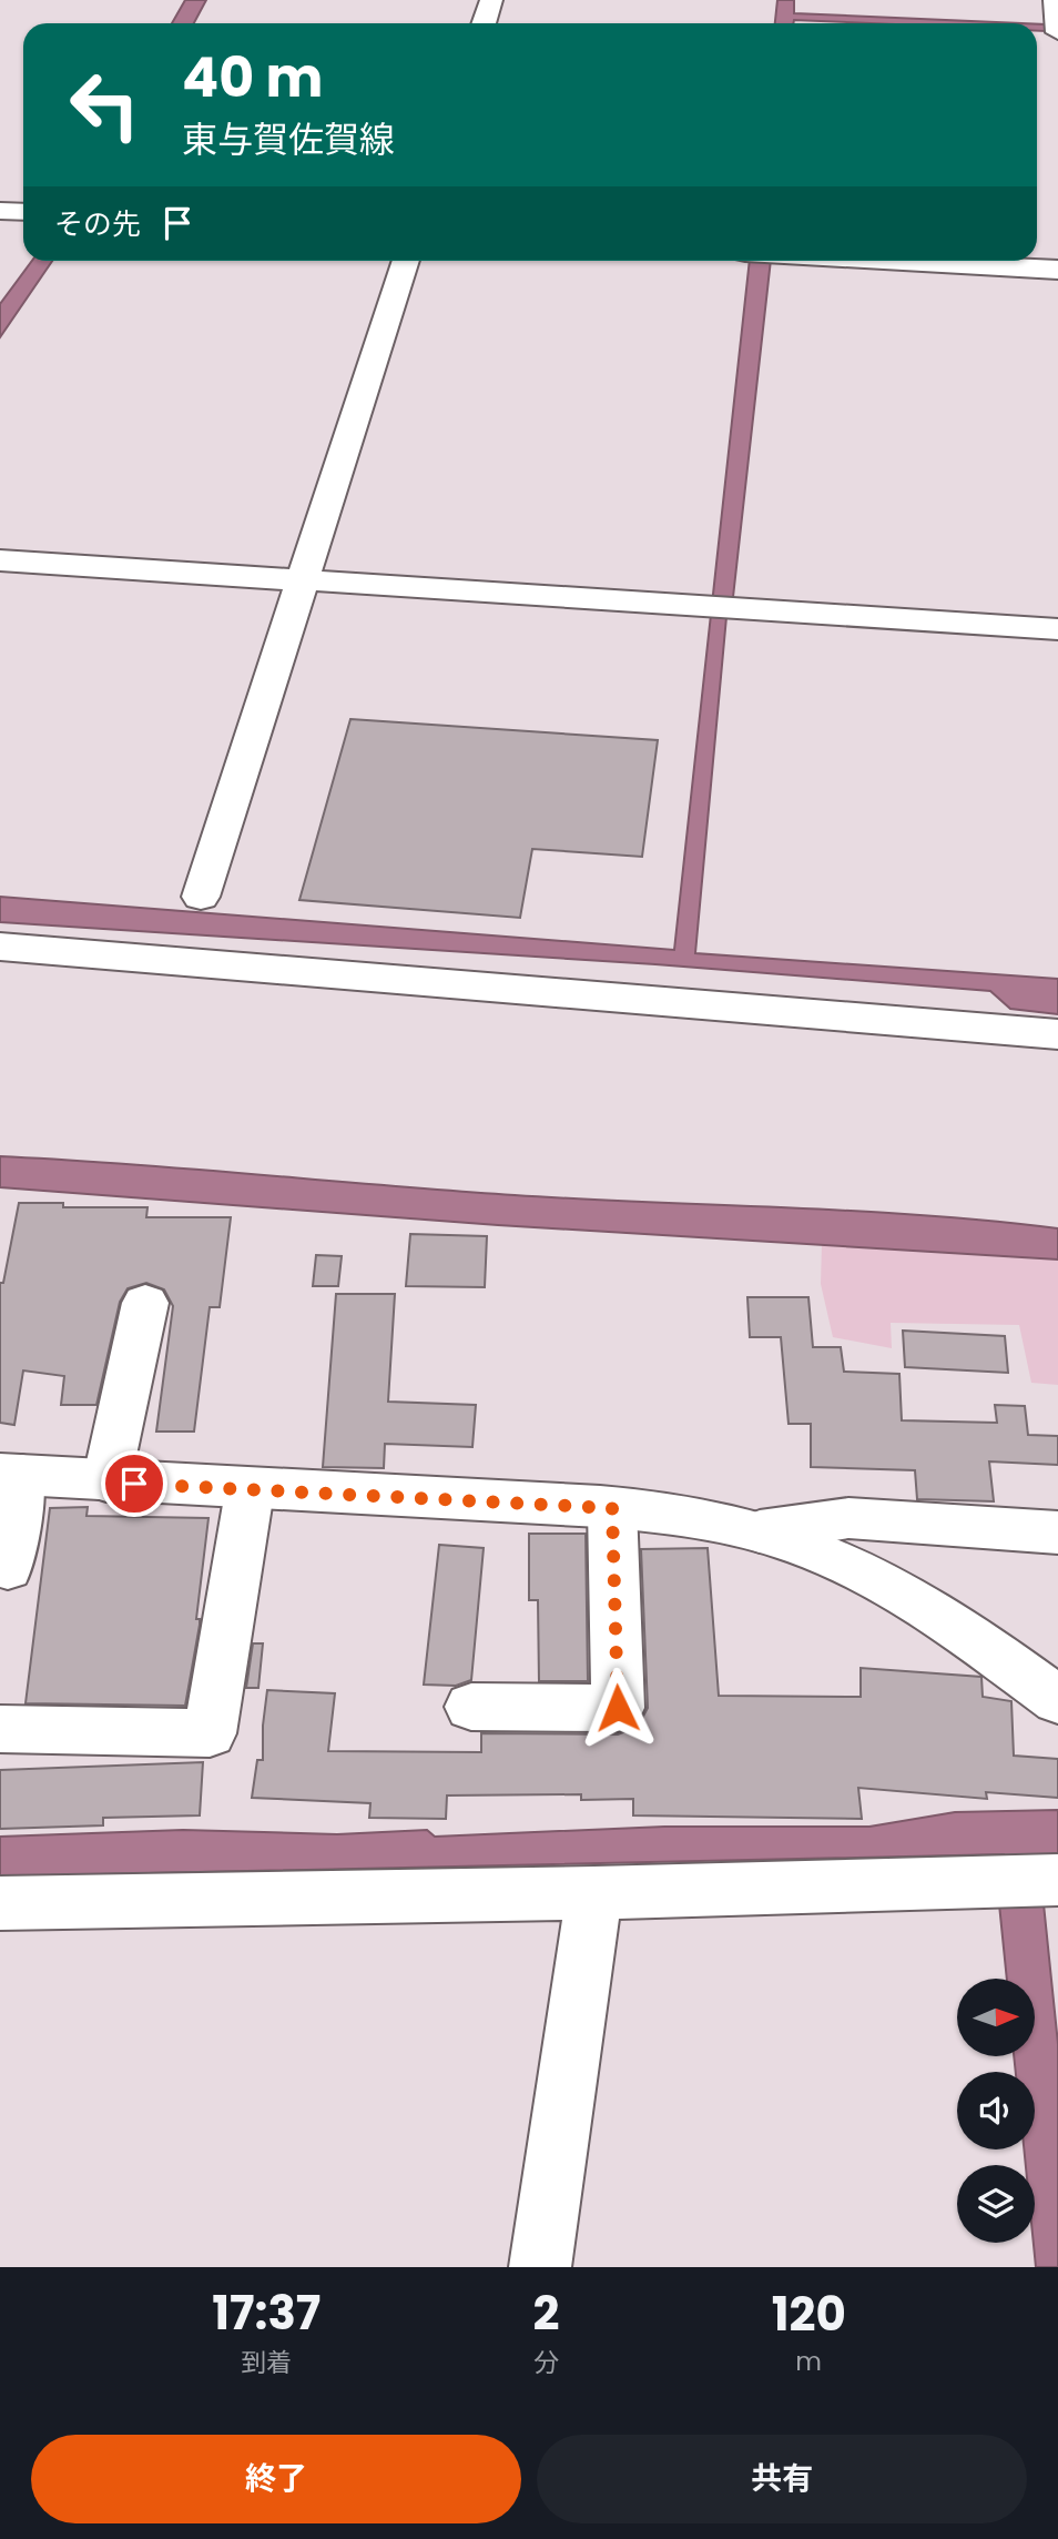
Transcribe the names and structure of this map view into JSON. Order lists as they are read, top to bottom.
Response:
{
  "north": "right",
  "page": {
    "turn": ["40 m", "東与賀佐賀線"],
    "then": "その先",
    "eta": [
      "17:37",
      "到着",
      "2",
      "分",
      "120",
      "m"
    ],
    "buttons": ["終了", "共有"]
  }
}
